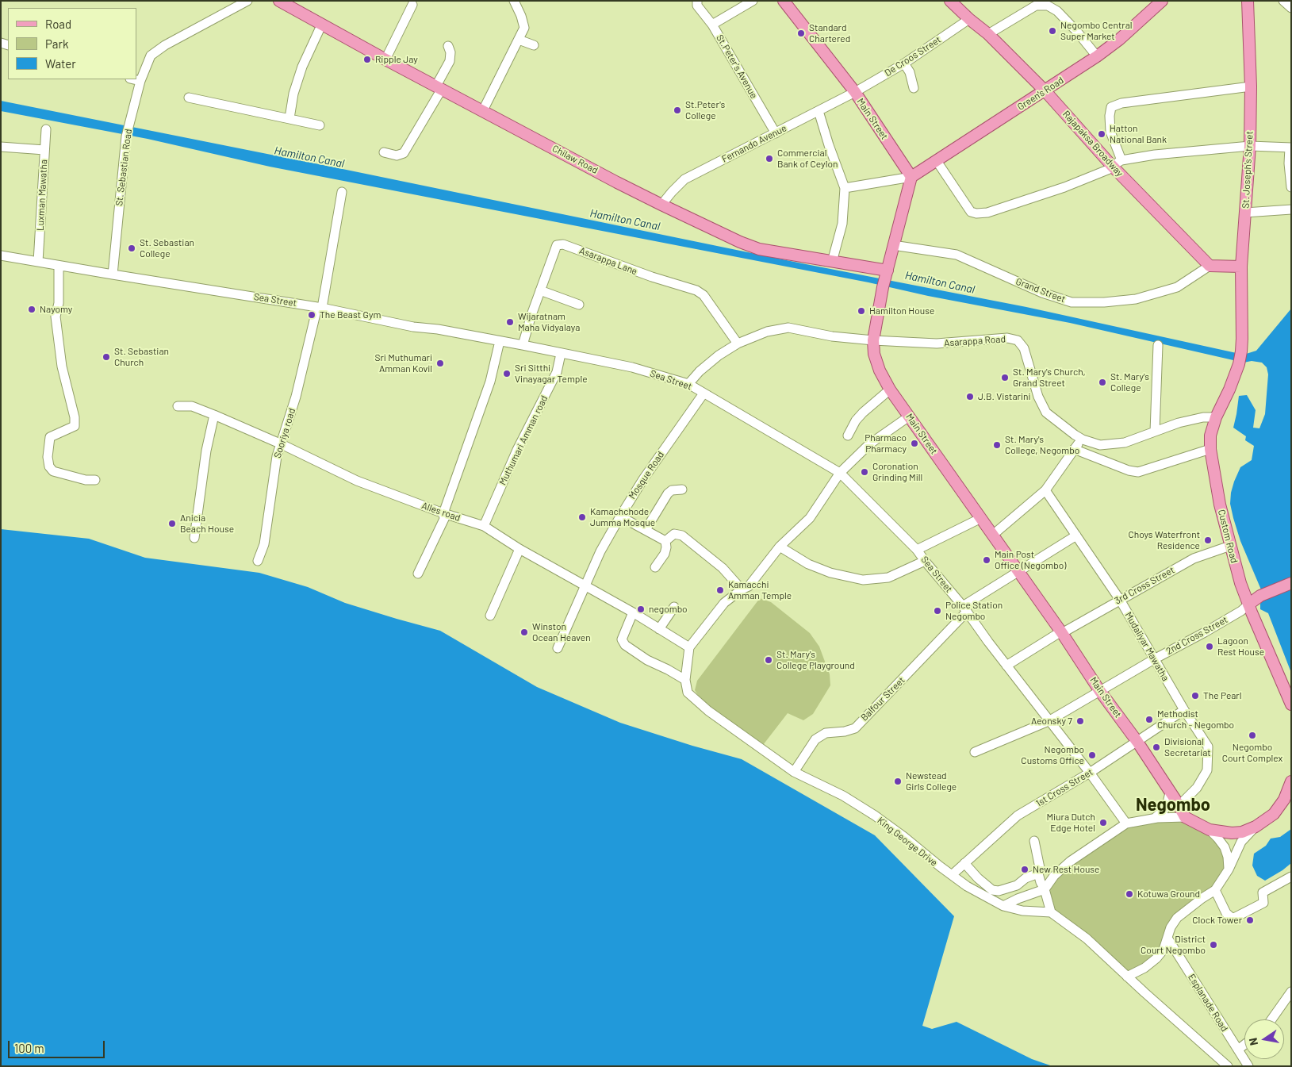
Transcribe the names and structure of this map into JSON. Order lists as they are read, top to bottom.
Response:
{
  "streets": {
    "main road": [
      "Green's Road",
      "Main Street",
      "Rajapaksa Broadway",
      "Chilaw Road",
      "St. Joseph's Street",
      "Custom Road"
    ],
    "street": [
      "De Croos Street",
      "St.Peter's Avenue",
      "Fernando Avenue",
      "St. Sebastian Road",
      "Luxman Mawatha",
      "Asarappa Lane",
      "Grand Street",
      "Sea Street",
      "Asarappa Road",
      "Sooriya road",
      "Muthumari Amman road",
      "Mosque Road",
      "Alles road",
      "3rd Cross Street",
      "2nd Cross Street",
      "Mudaliyar Mawatha",
      "Balfour Street",
      "1st Cross Street",
      "King George Drive",
      "Esplanade Road"
    ]
  },
  "crossings": [
    ["De Croos Street", "Main Street"],
    ["De Croos Street", "Fernando Avenue"],
    ["De Croos Street", "Rajapaksa Broadway"],
    ["St.Peter's Avenue", "Fernando Avenue"],
    ["Green's Road", "Main Street"],
    ["Green's Road", "Rajapaksa Broadway"],
    ["Main Street", "Fernando Avenue"],
    ["Main Street", "Chilaw Road"],
    ["Main Street", "Grand Street"],
    ["Main Street", "Asarappa Road"],
    ["Main Street", "3rd Cross Street"],
    ["Main Street", "2nd Cross Street"],
    ["Main Street", "Mudaliyar Mawatha"],
    ["Main Street", "Balfour Street"],
    ["Main Street", "1st Cross Street"],
    ["Fernando Avenue", "Chilaw Road"],
    ["Rajapaksa Broadway", "Grand Street"],
    ["St. Sebastian Road", "Sea Street"],
    ["St. Joseph's Street", "Custom Road"],
    ["Luxman Mawatha", "Sea Street"],
    ["Asarappa Lane", "Sea Street"],
    ["Asarappa Lane", "Asarappa Road"],
    ["Sea Street", "Asarappa Road"],
    ["Sea Street", "Sooriya road"],
    ["Sea Street", "Muthumari Amman road"],
    ["Sea Street", "Mosque Road"],
    ["Sea Street", "3rd Cross Street"],
    ["Sea Street", "2nd Cross Street"],
    ["Sea Street", "Balfour Street"],
    ["Sea Street", "1st Cross Street"],
    ["Asarappa Road", "Custom Road"],
    ["Sooriya road", "Alles road"],
    ["Muthumari Amman road", "Alles road"],
    ["Mosque Road", "Alles road"],
    ["Custom Road", "3rd Cross Street"],
    ["Custom Road", "2nd Cross Street"],
    ["3rd Cross Street", "Mudaliyar Mawatha"],
    ["2nd Cross Street", "Mudaliyar Mawatha"],
    ["Mudaliyar Mawatha", "Balfour Street"],
    ["Mudaliyar Mawatha", "1st Cross Street"],
    ["Balfour Street", "King George Drive"],
    ["1st Cross Street", "King George Drive"]
  ],
  "districts": ["Negombo"],
  "water": ["Hamilton Canal"],
  "places": [
    "Negombo Central Super Market",
    "Standard Chartered",
    "Ripple Jay",
    "St.Peter's College",
    "Hatton National Bank",
    "Commercial Bank of Ceylon",
    "St. Sebastian College",
    "Nayomy",
    "Hamilton House",
    "The Beast Gym",
    "Wijaratnam Maha Vidyalaya",
    "St. Sebastian Church",
    "Sri Muthumari Amman Kovil",
    "Sri Sitthi Vinayagar Temple",
    "St. Mary's Church, Grand Street",
    "St. Mary's College",
    "J.B. Vistarini",
    "Pharmaco Pharmacy",
    "St. Mary's College, Negombo",
    "Coronation Grinding Mill",
    "Kamachchode Jumma Mosque",
    "Anicia Beach House",
    "Choys Waterfront Residence",
    "Main Post Office (Negombo)",
    "Kamacchi Amman Temple",
    "negombo",
    "Police Station Negombo",
    "Winston Ocean Heaven",
    "Lagoon Rest House",
    "St. Mary's College Playground",
    "The Pearl",
    "Methodist Church - Negombo",
    "Aeonsky 7",
    "Negombo Court Complex",
    "Divisional Secretariat",
    "Negombo Customs Office",
    "Newstead Girls College",
    "Miura Dutch Edge Hotel",
    "New Rest House",
    "Kotuwa Ground",
    "Clock Tower",
    "District Court Negombo"
  ],
  "legend": ["Road", "Park", "Water"],
  "scale_bar": "100 m",
  "north": "left"
}
